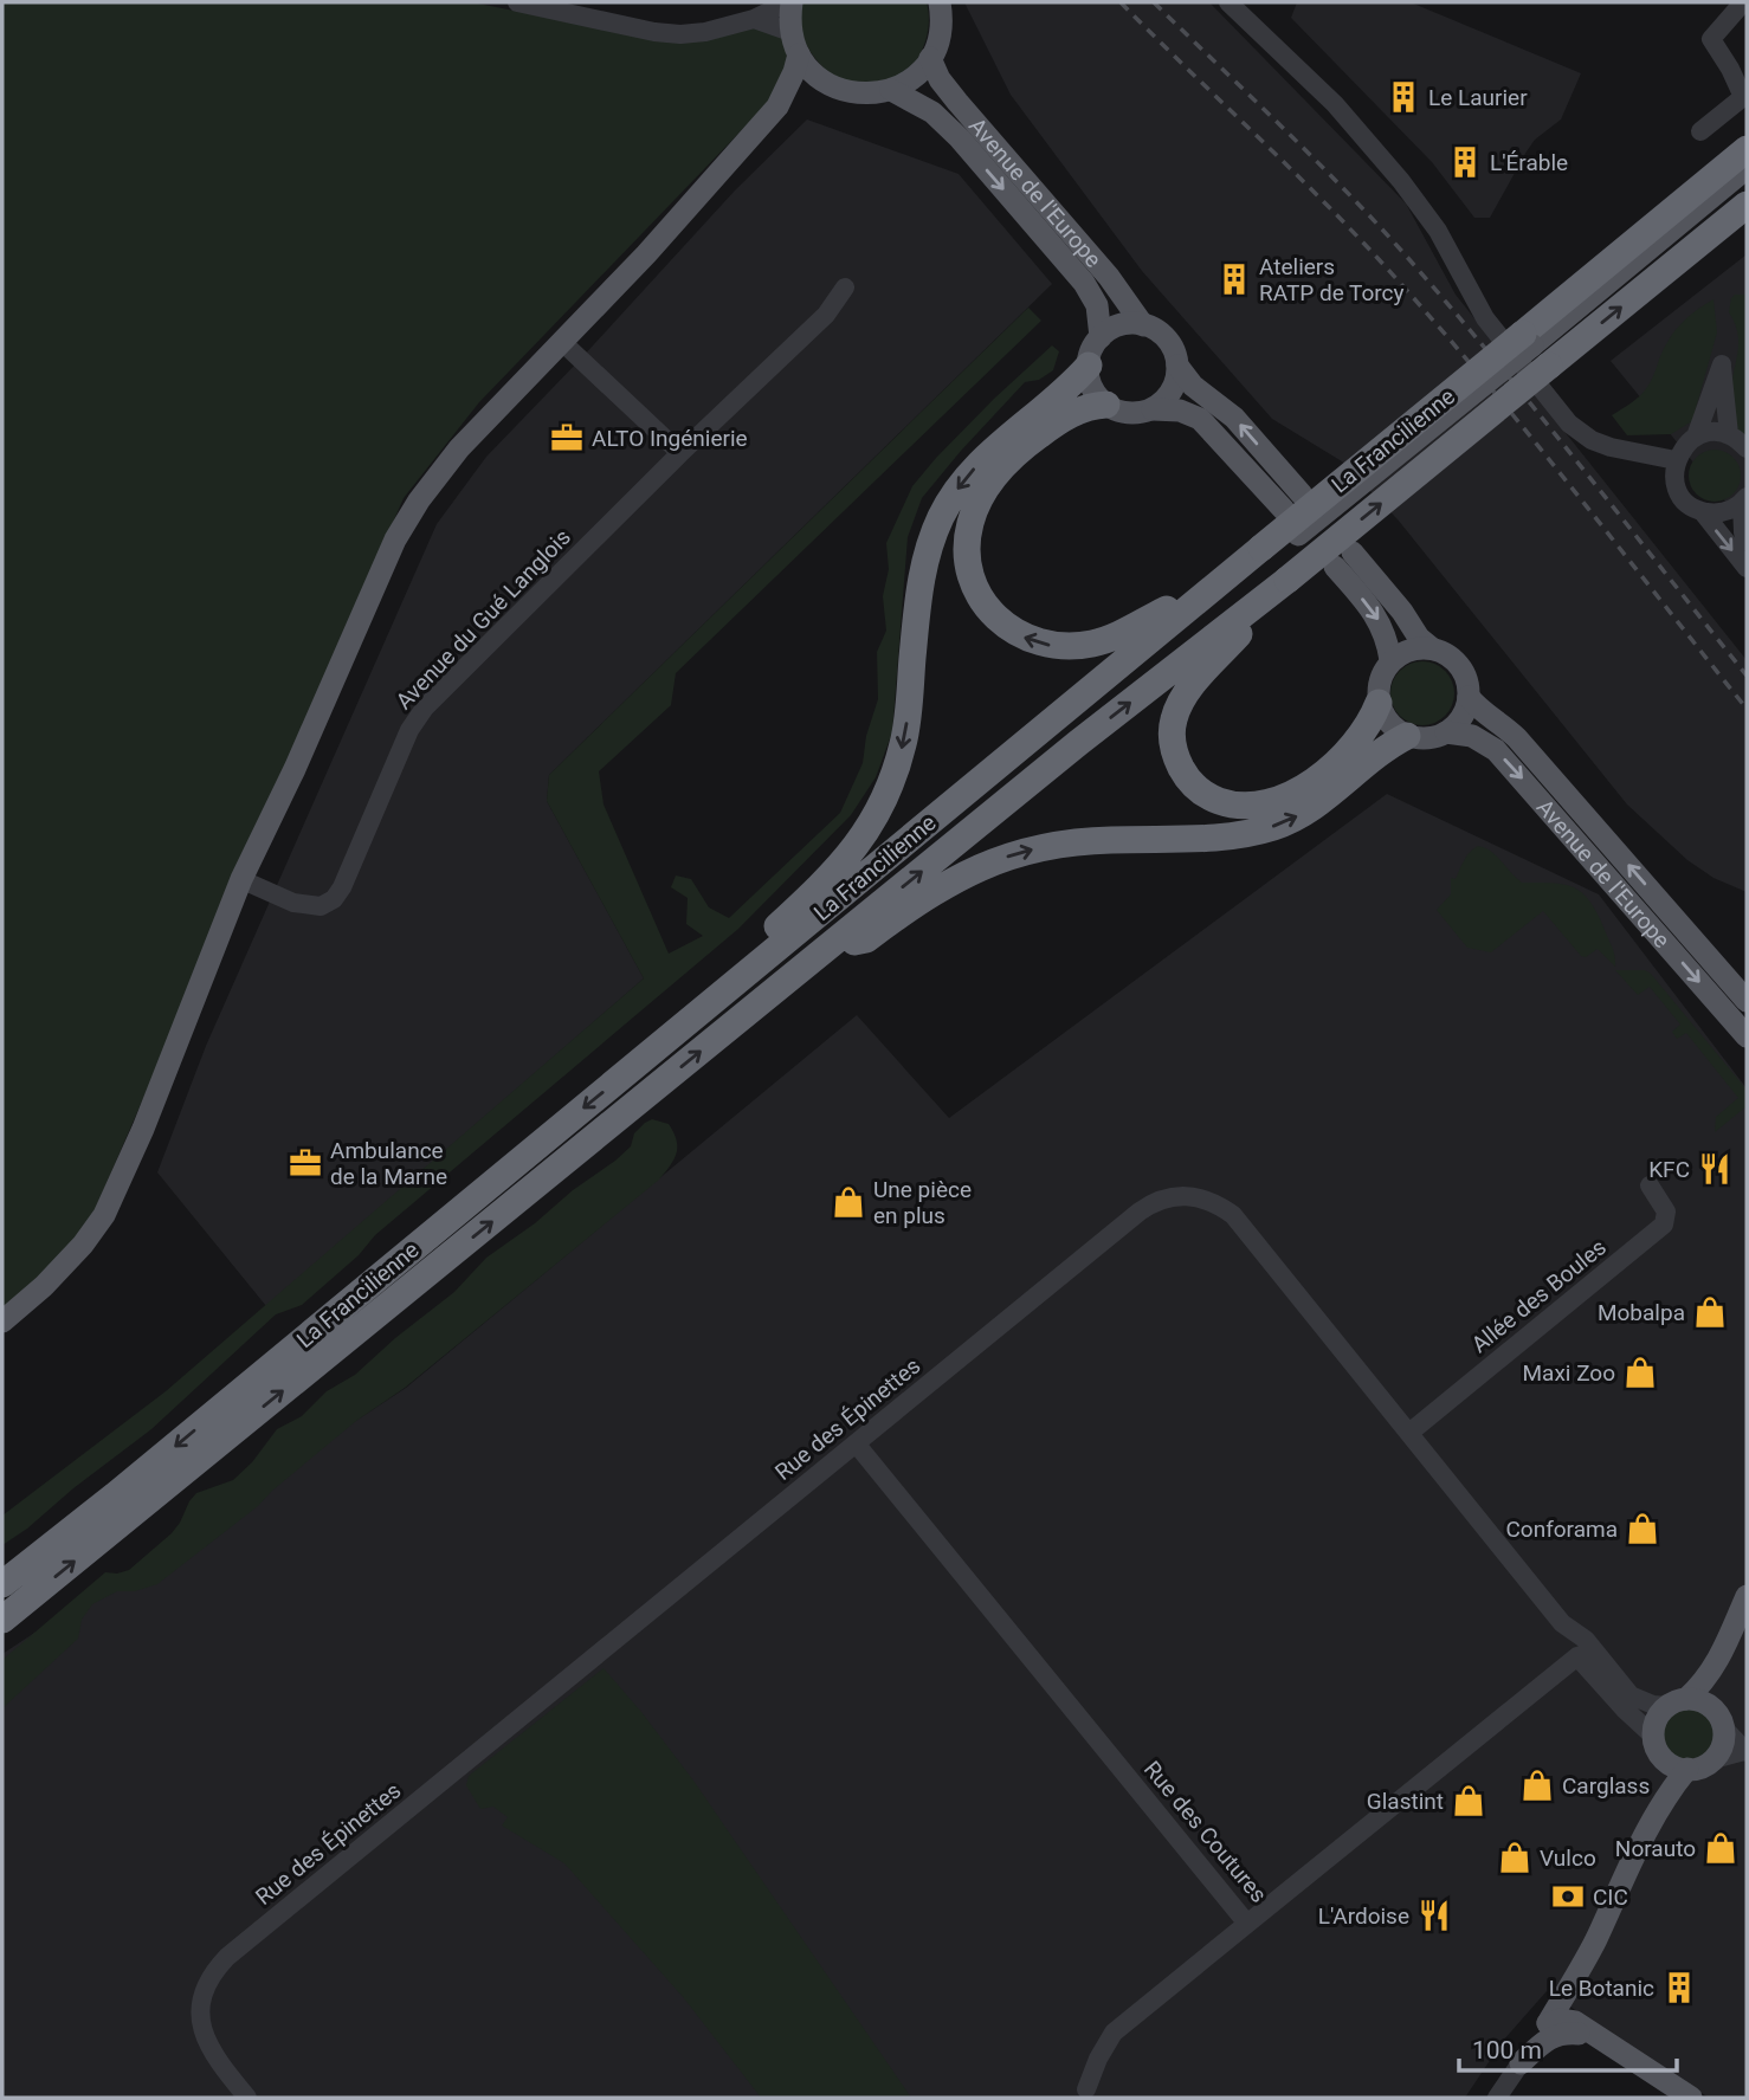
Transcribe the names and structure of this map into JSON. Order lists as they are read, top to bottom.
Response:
{
  "streets": {
    "highway": ["La Francilienne"],
    "main road": ["Avenue de l'Europe"],
    "street": [
      "Avenue du Gué Langlois",
      "Allée des Boules",
      "Rue des Épinettes",
      "Rue des Coutures"
    ]
  },
  "crossings": [
    ["Allée des Boules", "Rue des Épinettes"],
    ["Rue des Épinettes", "Rue des Coutures"]
  ],
  "places": {
    "building": [
      "Le Laurier",
      "L'Érable",
      "Ateliers RATP de Torcy",
      "Le Botanic"
    ],
    "office": ["ALTO Ingénierie", "Ambulance de la Marne"],
    "restaurant": ["KFC", "L'Ardoise"],
    "shop": [
      "Une pièce en plus",
      "Mobalpa",
      "Maxi Zoo",
      "Conforama",
      "Carglass",
      "Glastint",
      "Norauto",
      "Vulco"
    ],
    "bank": ["CIC"]
  },
  "scale_bar": "100 m"
}
